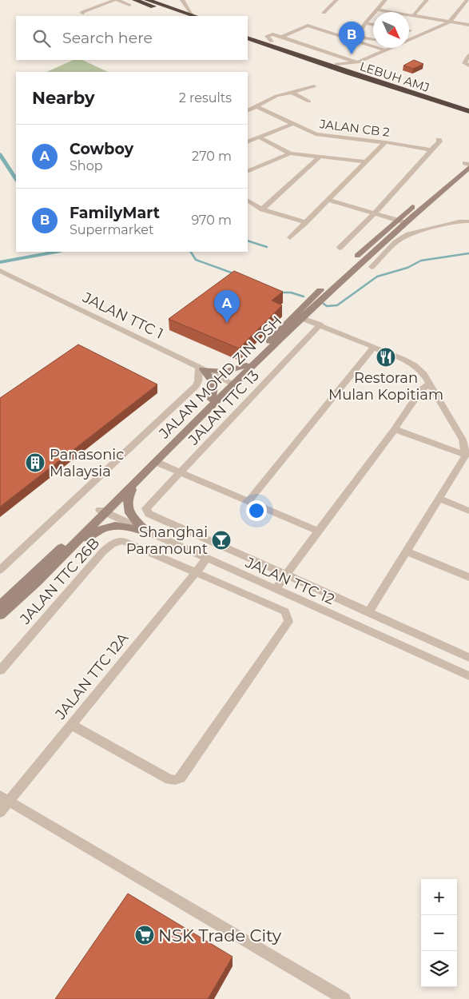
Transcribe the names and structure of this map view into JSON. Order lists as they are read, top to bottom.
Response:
{
  "streets": {
    "highway": ["LEBUH AMJ"],
    "main road": ["JALAN MOHD ZIN DSH"],
    "street": [
      "JALAN CB 2",
      "JALAN TTC 1",
      "JALAN TTC 13",
      "JALAN TTC 26B",
      "JALAN TTC 12",
      "JALAN TTC 12A"
    ]
  },
  "crossings": [
    ["JALAN TTC 1", "JALAN MOHD ZIN DSH"],
    ["JALAN MOHD ZIN DSH", "JALAN TTC 12"],
    ["JALAN TTC 26B", "JALAN TTC 12A"],
    ["JALAN TTC 12", "JALAN TTC 12A"]
  ],
  "places": {
    "restaurant": ["Restoran Mulan Kopitiam"],
    "building": ["Panasonic Malaysia"],
    "bar": ["Shanghai Paramount"],
    "supermarket": ["NSK Trade City"]
  },
  "north": "bottom right",
  "page": {
    "search": "Search here",
    "pins": ["B", "A"],
    "heading": ["Nearby", "2 results"],
    "list": [
      {
        "mark": "A",
        "name": "Cowboy",
        "note": "Shop",
        "value": "270 m"
      },
      {
        "mark": "B",
        "name": "FamilyMart",
        "note": "Supermarket",
        "value": "970 m"
      }
    ],
    "map_buttons": ["+", "−"]
  }
}
